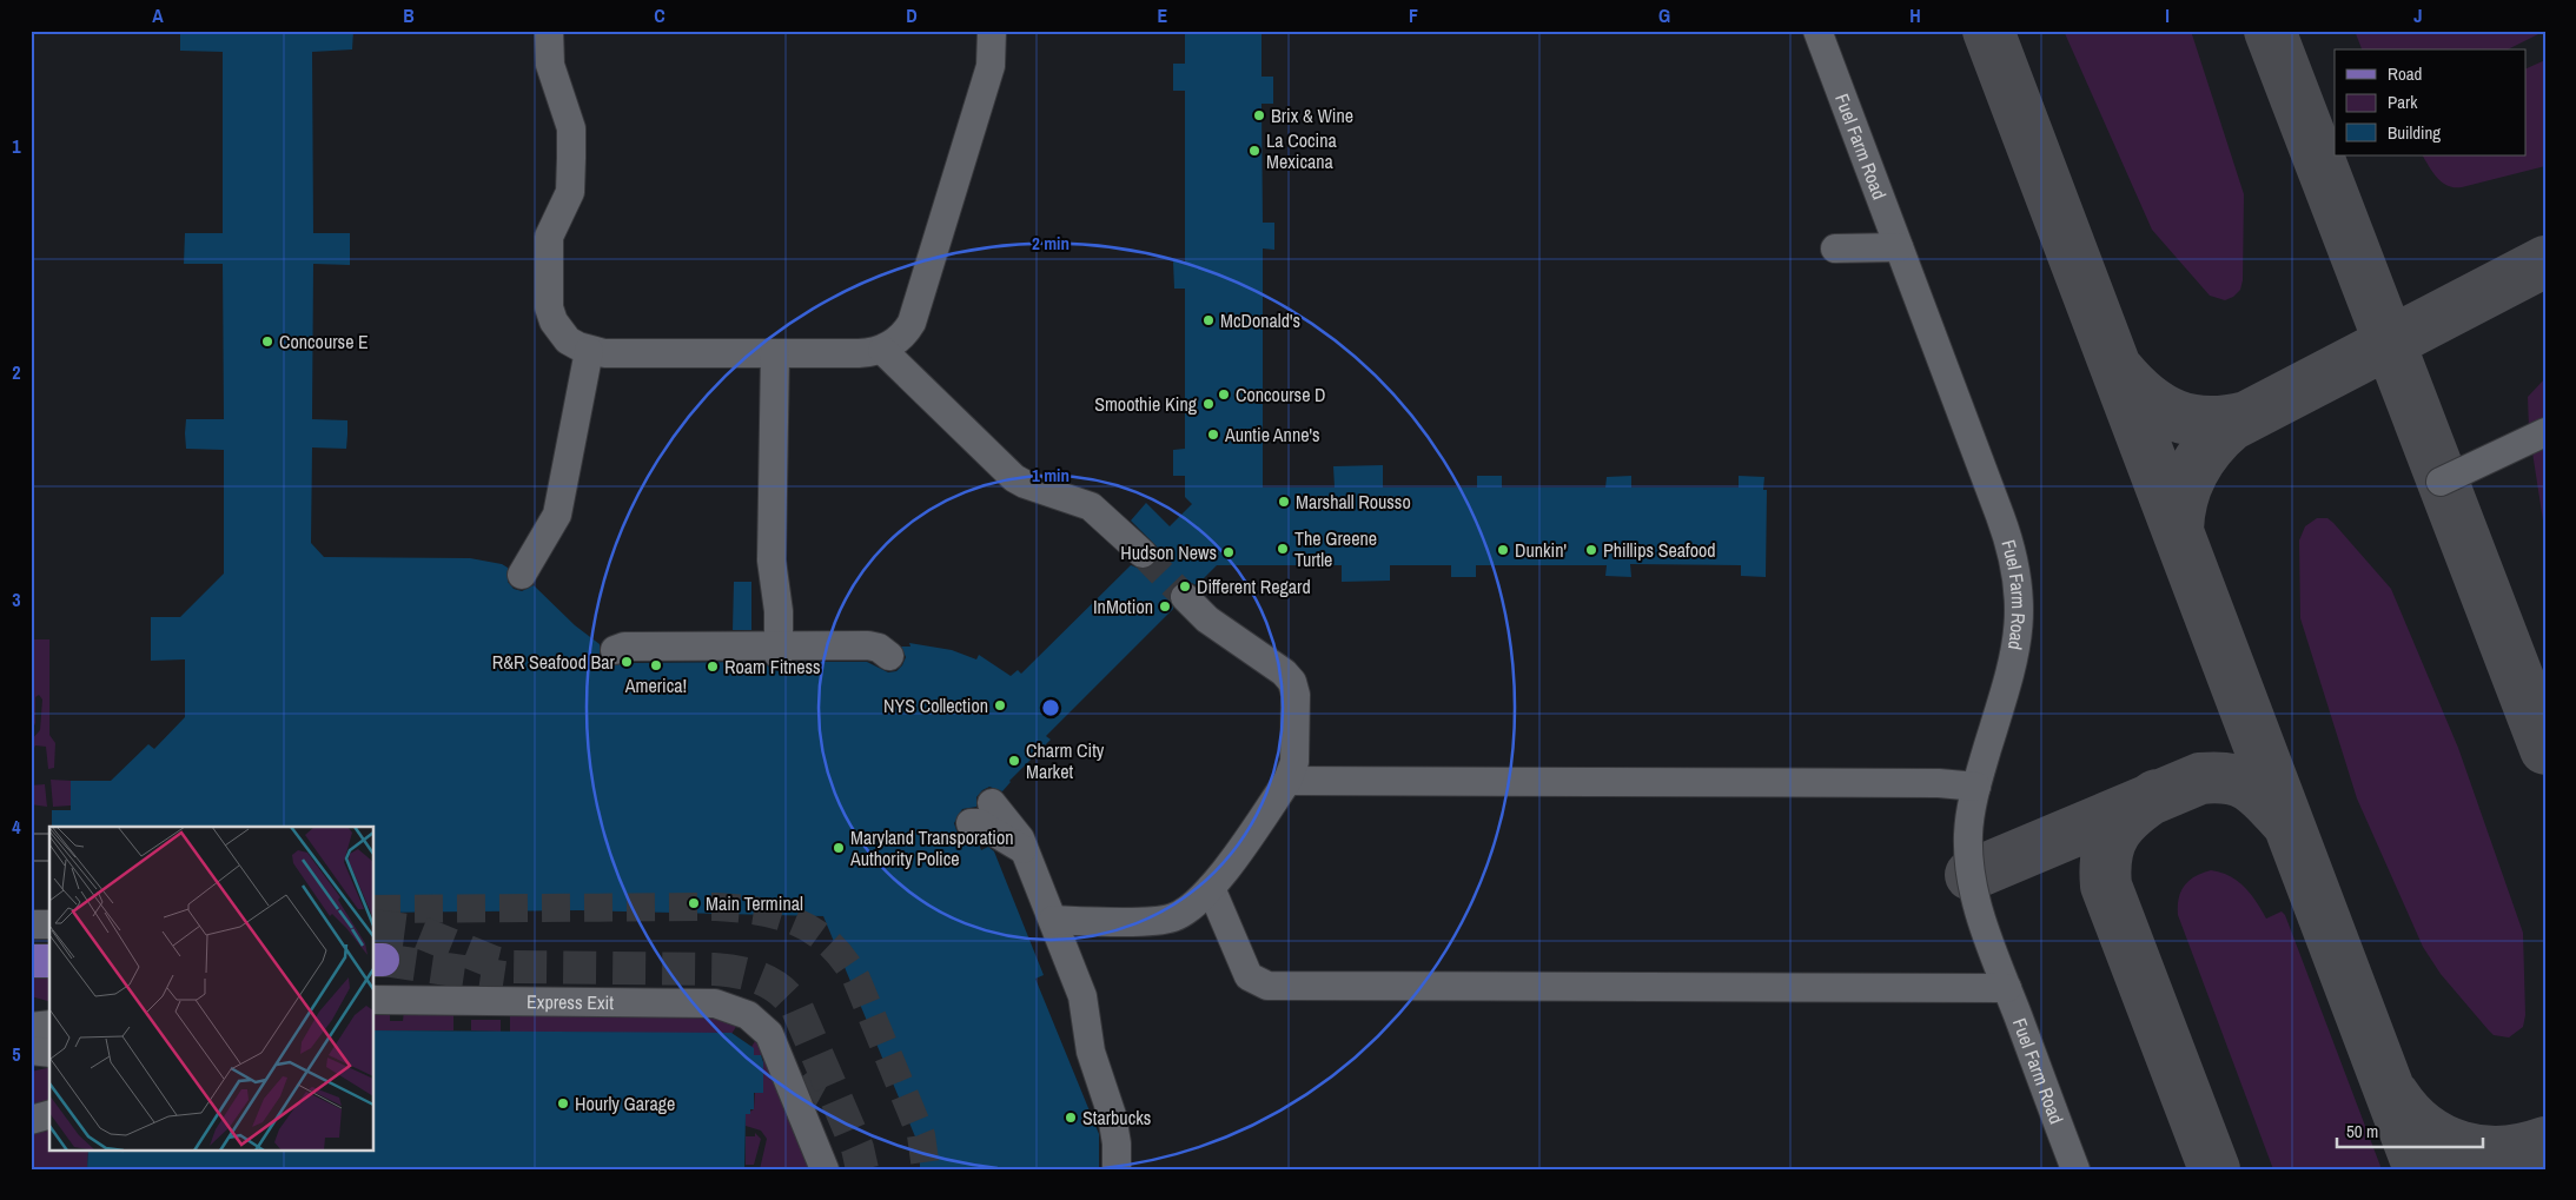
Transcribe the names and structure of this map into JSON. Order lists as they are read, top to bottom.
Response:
{
  "streets": {
    "street": ["Fuel Farm Road", "Express Exit"]
  },
  "places": [
    "Brix & Wine",
    "La Cocina Mexicana",
    "McDonald's",
    "Concourse E",
    "Concourse D",
    "Smoothie King",
    "Auntie Anne's",
    "Marshall Rousso",
    "The Greene Turtle",
    "Dunkin'",
    "Phillips Seafood",
    "Hudson News",
    "Different Regard",
    "InMotion",
    "R&R Seafood Bar",
    "America!",
    "Roam Fitness",
    "NYS Collection",
    "Charm City Market",
    "Maryland Transporation Authority Police",
    "Main Terminal",
    "Hourly Garage",
    "Starbucks"
  ],
  "legend": ["Road", "Park", "Building"],
  "scale_bar": "50 m",
  "grid": {
    "columns": [
      "A",
      "B",
      "C",
      "D",
      "E",
      "F",
      "G",
      "H",
      "I",
      "J"
    ],
    "rows": [
      "1",
      "2",
      "3",
      "4",
      "5"
    ]
  },
  "rings": ["2 min", "1 min"]
}
